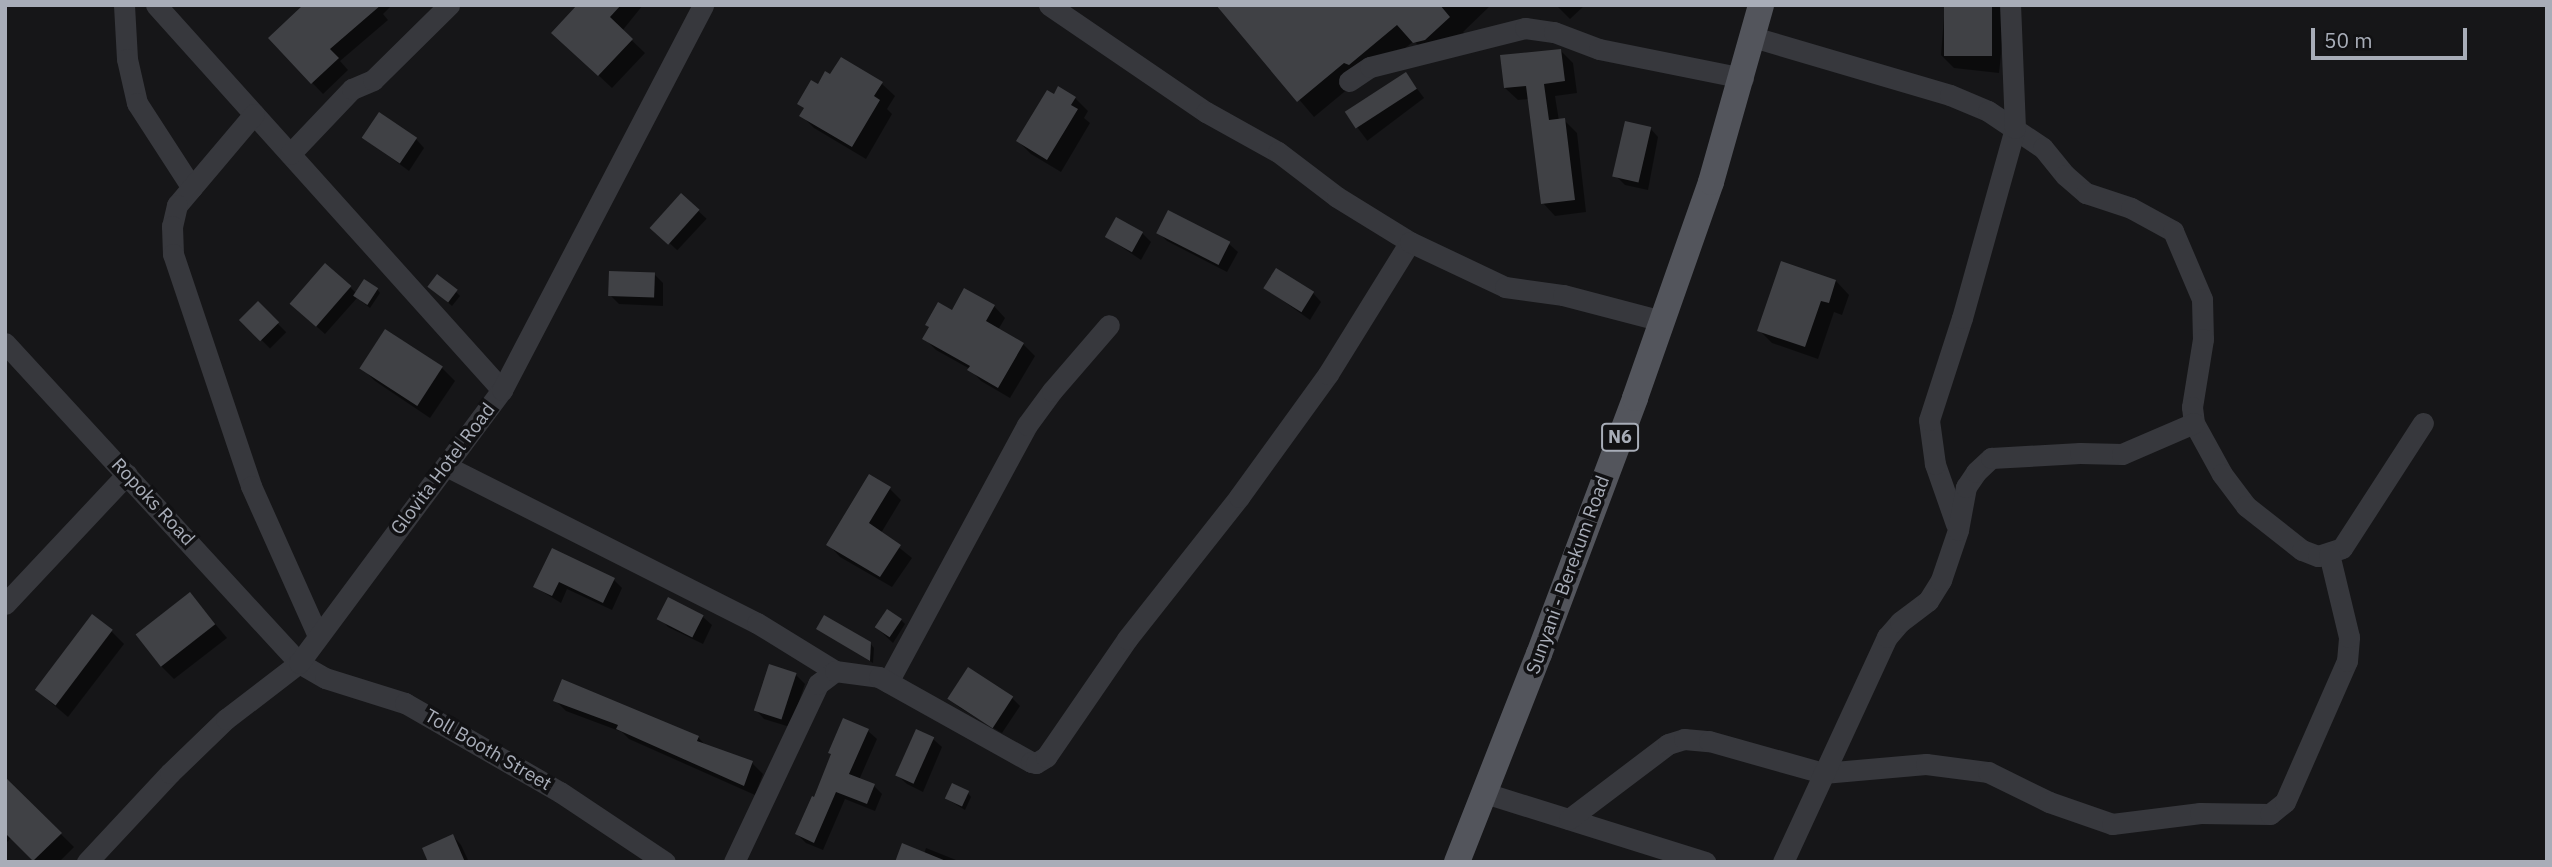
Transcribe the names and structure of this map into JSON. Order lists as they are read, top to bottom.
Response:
{
  "streets": {
    "main road": ["N6", "Sunyani - Berekum Road"],
    "street": ["Glovita Hotel Road", "Ropoks Road", "Toll Booth Street"]
  },
  "crossings": [
    ["Glovita Hotel Road", "Ropoks Road"],
    ["Glovita Hotel Road", "Toll Booth Street"],
    ["Ropoks Road", "Toll Booth Street"]
  ],
  "scale_bar": "50 m"
}
